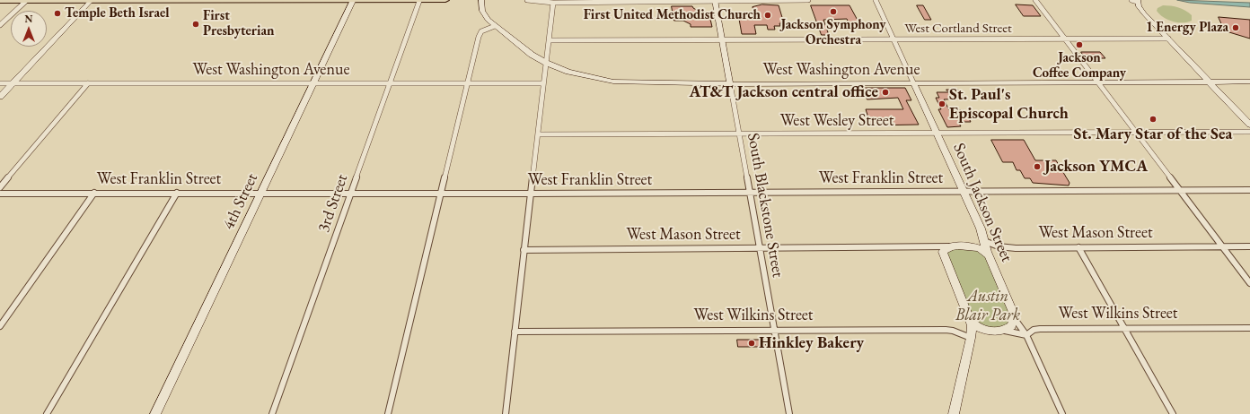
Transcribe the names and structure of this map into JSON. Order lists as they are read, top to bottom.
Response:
{
  "streets": {
    "main road": [
      "West Washington Avenue",
      "4th Street",
      "South Jackson Street",
      "South Blackstone Street",
      "West Mason Street"
    ],
    "street": [
      "West Cortland Street",
      "West Wesley Street",
      "West Franklin Street",
      "3rd Street",
      "West Wilkins Street"
    ]
  },
  "crossings": [
    ["West Cortland Street", "South Jackson Street"],
    ["West Cortland Street", "South Blackstone Street"],
    ["West Washington Avenue", "4th Street"],
    ["West Washington Avenue", "South Jackson Street"],
    ["West Washington Avenue", "3rd Street"],
    ["West Washington Avenue", "South Blackstone Street"],
    ["West Wesley Street", "South Jackson Street"],
    ["West Wesley Street", "South Blackstone Street"],
    ["West Franklin Street", "4th Street"],
    ["West Franklin Street", "South Jackson Street"],
    ["West Franklin Street", "3rd Street"],
    ["West Franklin Street", "South Blackstone Street"],
    ["South Jackson Street", "West Mason Street"],
    ["South Jackson Street", "West Wilkins Street"],
    ["South Blackstone Street", "West Mason Street"],
    ["South Blackstone Street", "West Wilkins Street"]
  ],
  "parks": ["Austin Blair Park"],
  "places": [
    "Jackson Symphony Orchestra",
    "Temple Beth Israel",
    "First United Methodist Church",
    "First Presbyterian",
    "1 Energy Plaza",
    "Jackson Coffee Company",
    "AT&T Jackson central office",
    "St. Paul's Episcopal Church",
    "St. Mary Star of the Sea",
    "Jackson YMCA",
    "Hinkley Bakery"
  ],
  "north": "top"
}
